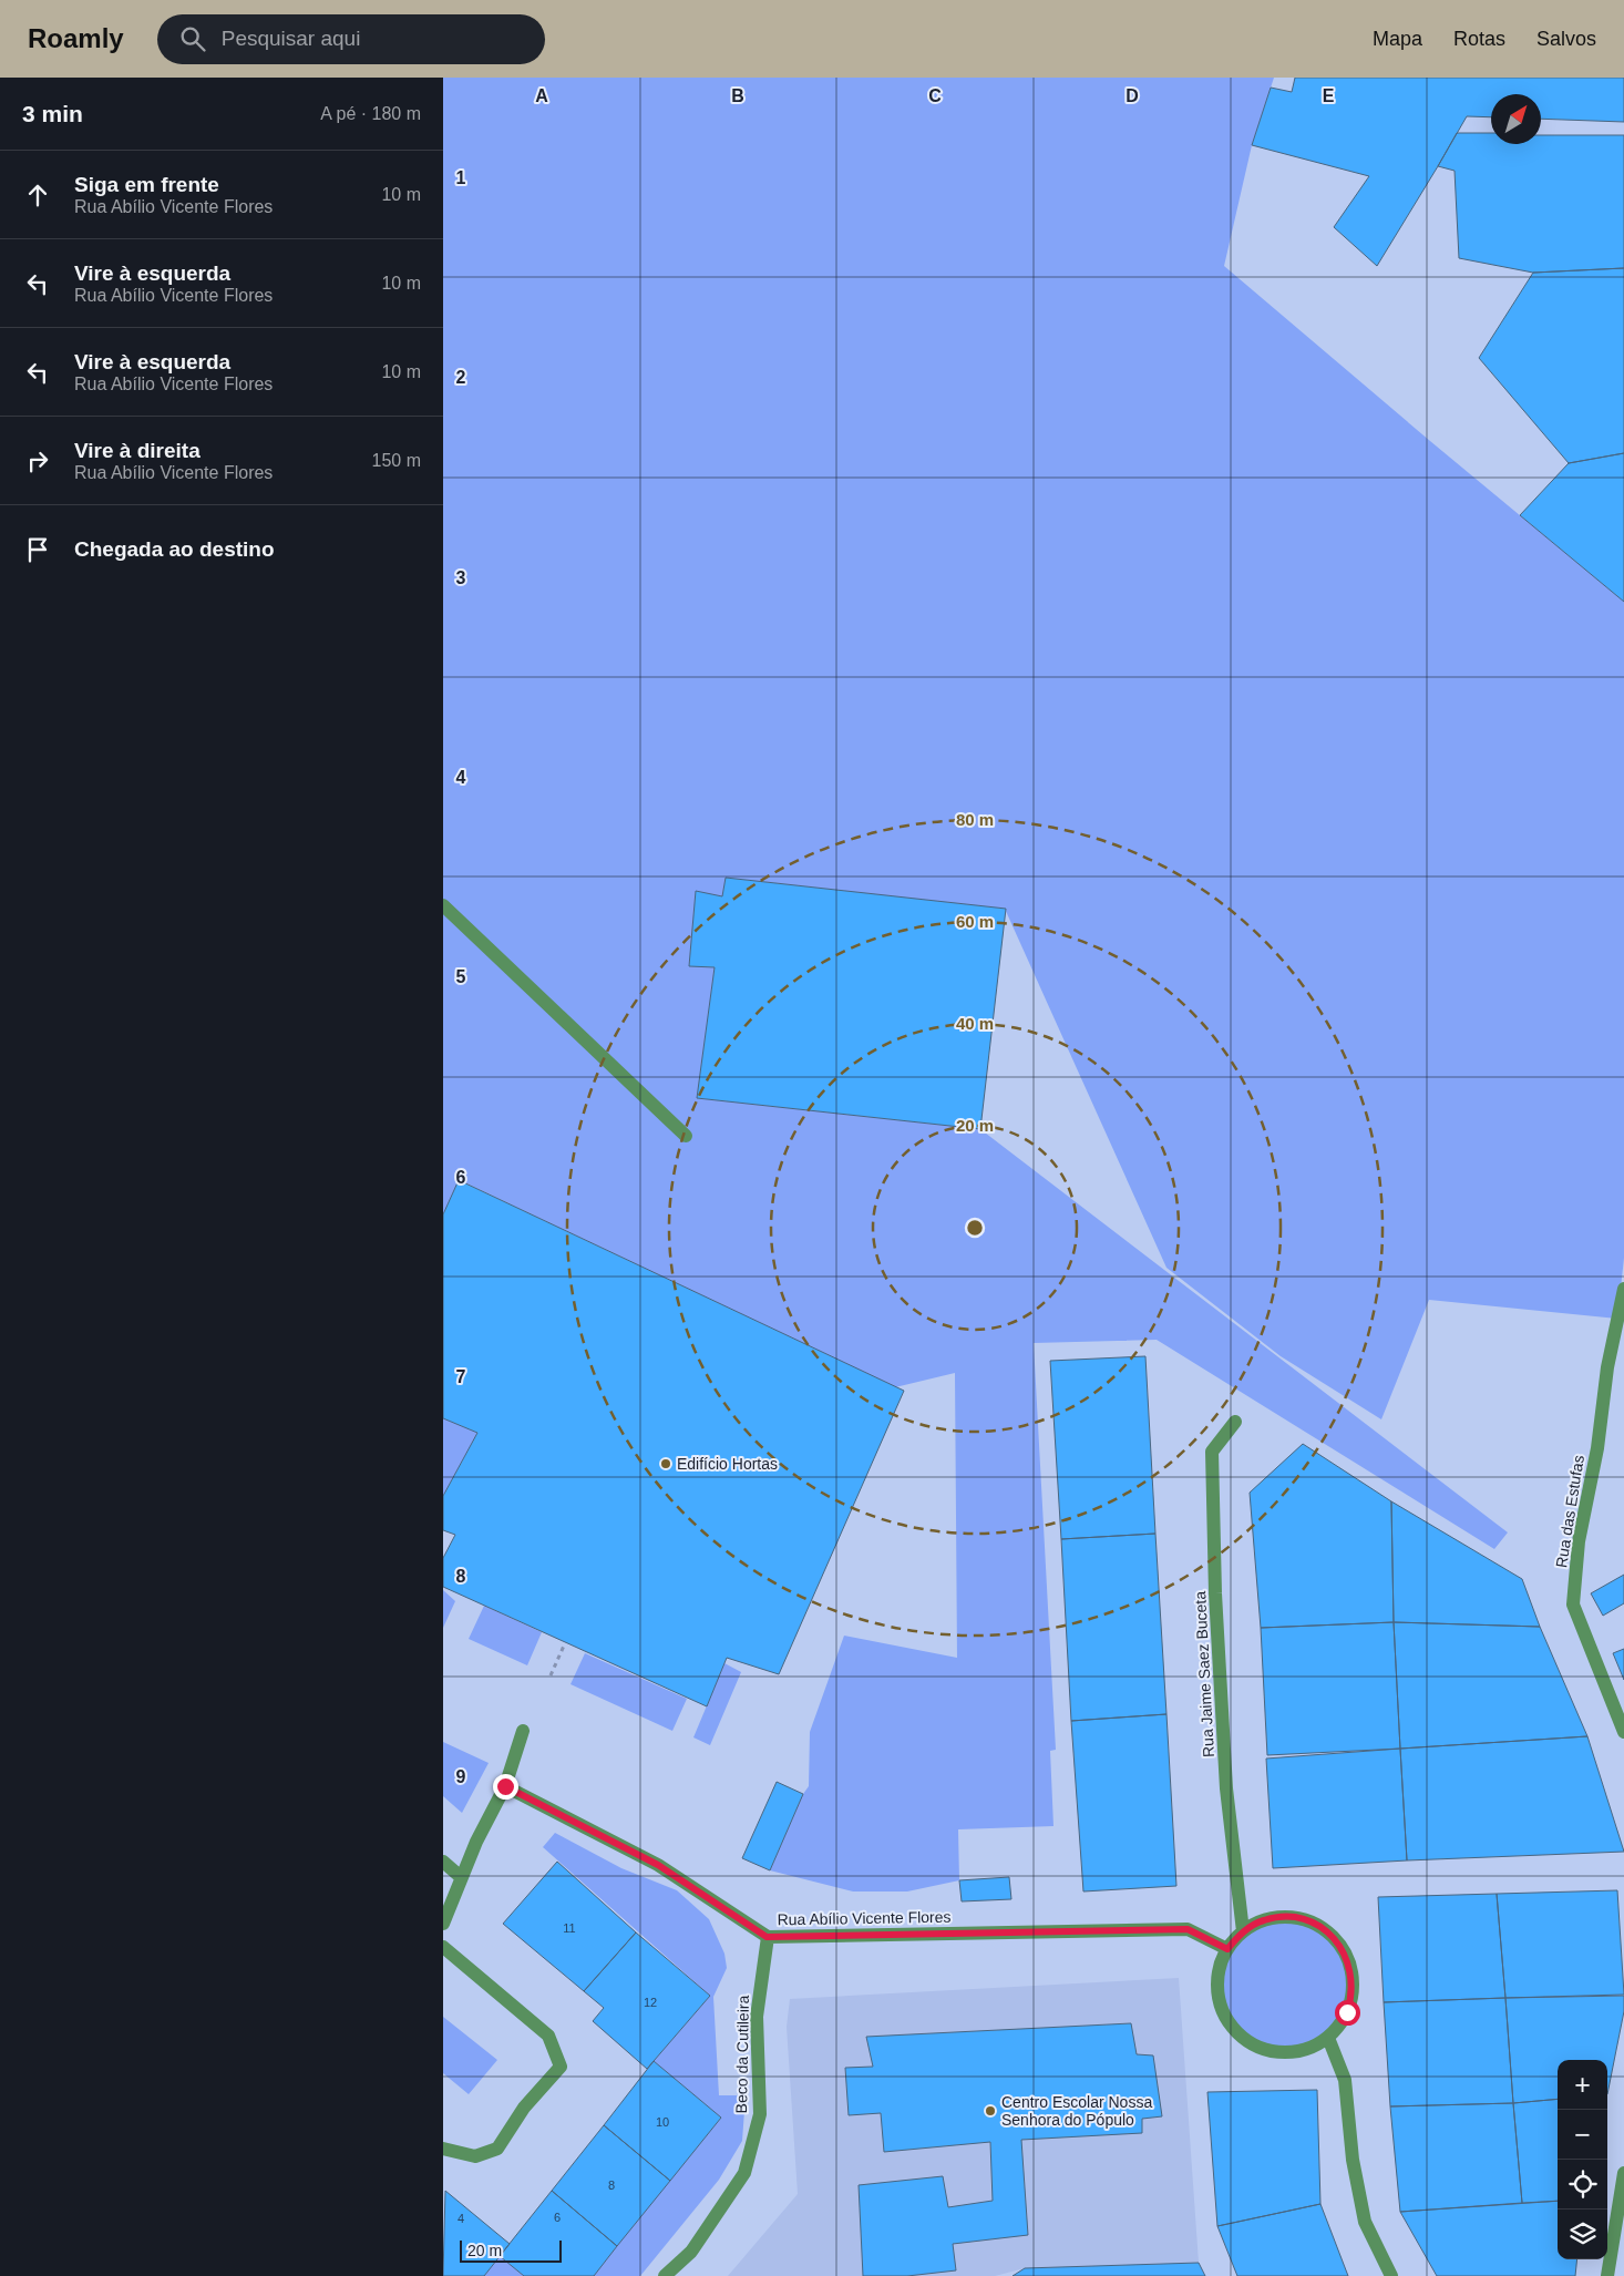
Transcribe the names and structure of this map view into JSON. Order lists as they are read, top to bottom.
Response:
{
  "streets": {
    "street": [
      "Rua das Estufas",
      "Rua Jaime Saez Buceta",
      "Rua Abílio Vicente Flores",
      "Beco da Cutileira"
    ]
  },
  "crossings": [
    ["Rua Jaime Saez Buceta", "Rua Abílio Vicente Flores"],
    ["Rua Abílio Vicente Flores", "Beco da Cutileira"]
  ],
  "places": ["Edifício Hortas", "Centro Escolar Nossa Senhora do Pópulo"],
  "house_numbers": [
    "11",
    "12",
    "10",
    "8",
    "6",
    "4"
  ],
  "scale_bar": "20 m",
  "north": "top right",
  "page": {
    "header": "Roamly",
    "search": "Pesquisar aqui",
    "nav": ["Mapa", "Rotas", "Salvos"],
    "heading": ["3 min", "A pé · 180 m"],
    "list": [
      ["Siga em frente", "Rua Abílio Vicente Flores", "10 m"],
      ["Vire à esquerda", "Rua Abílio Vicente Flores", "10 m"],
      ["Vire à esquerda", "Rua Abílio Vicente Flores", "10 m"],
      ["Vire à direita", "Rua Abílio Vicente Flores", "150 m"],
      "Chegada ao destino"
    ],
    "map_buttons": ["+", "−"],
    "scale": "20 m"
  },
  "grid": {
    "columns": [
      "A",
      "B",
      "C",
      "D",
      "E"
    ],
    "rows": [
      "1",
      "2",
      "3",
      "4",
      "5",
      "6",
      "7",
      "8",
      "9"
    ]
  },
  "rings": [
    "80 m",
    "60 m",
    "40 m",
    "20 m"
  ]
}
